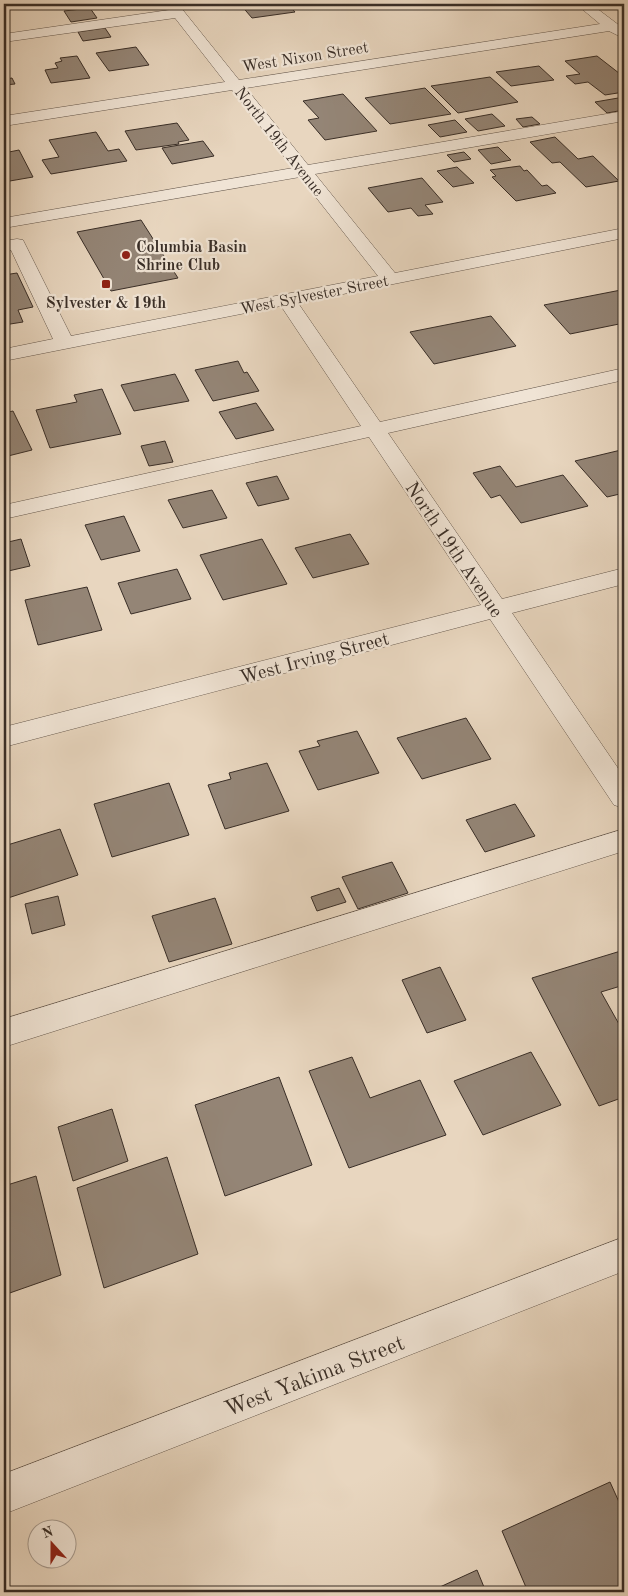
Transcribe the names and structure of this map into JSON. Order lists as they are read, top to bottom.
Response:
{
  "streets": {
    "street": [
      "West Nixon Street",
      "North 19th Avenue",
      "West Sylvester Street",
      "West Irving Street",
      "West Yakima Street"
    ]
  },
  "crossings": [
    ["West Nixon Street", "North 19th Avenue"],
    ["North 19th Avenue", "West Sylvester Street"],
    ["North 19th Avenue", "West Irving Street"]
  ],
  "places": {
    "other": ["Columbia Basin Shrine Club"],
    "transit": ["Sylvester & 19th"]
  },
  "north": "top"
}
